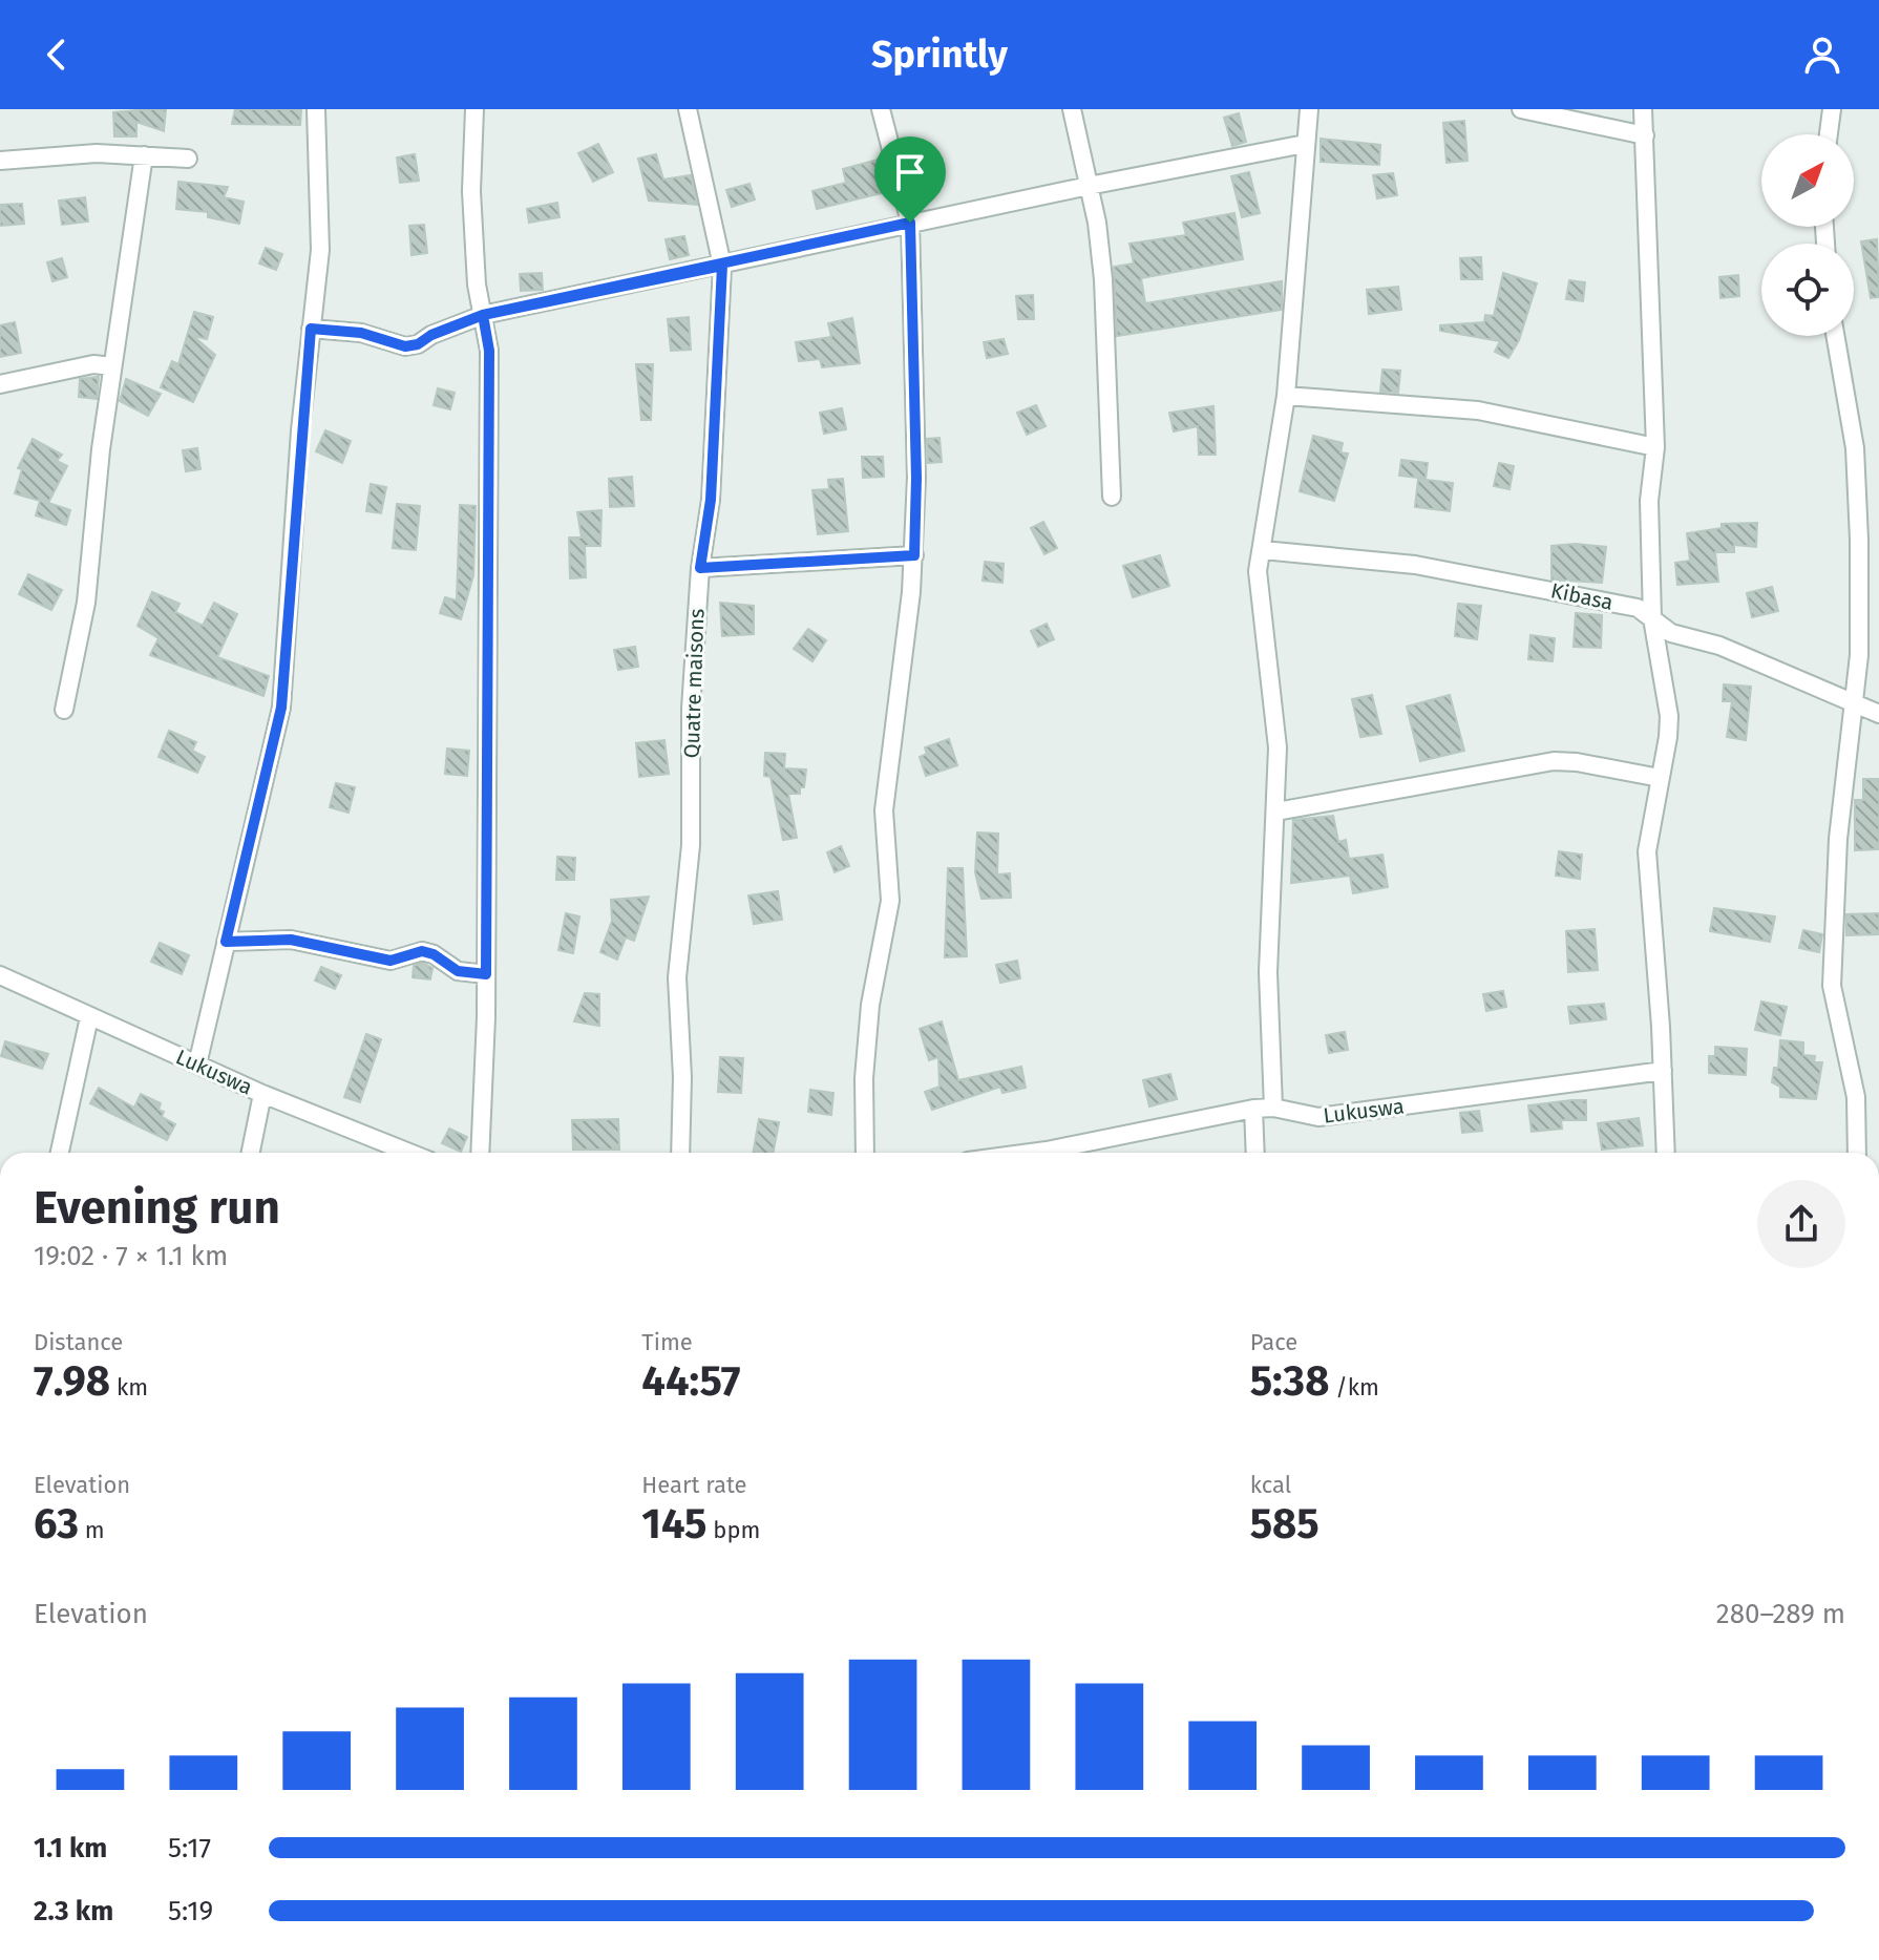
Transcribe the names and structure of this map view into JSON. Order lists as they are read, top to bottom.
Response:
{
  "streets": {
    "street": ["Kibasa", "Quatre maisons", "Lukuswa"]
  },
  "north": "top right",
  "page": {
    "header": "Sprintly",
    "heading": ["Evening run", "19:02 · 7 × 1.1 km"],
    "stats": [
      ["Distance", "7.98 km"],
      ["Time", "44:57"],
      ["Pace", "5:38 /km"],
      ["Elevation", "63 m"],
      ["Heart rate", "145 bpm"],
      ["kcal", "585"]
    ],
    "chart": ["Elevation", "280–289 m"],
    "list": [
      {
        "name": "1.1 km",
        "note": "5:17"
      },
      {
        "name": "2.3 km",
        "note": "5:19"
      }
    ]
  }
}
